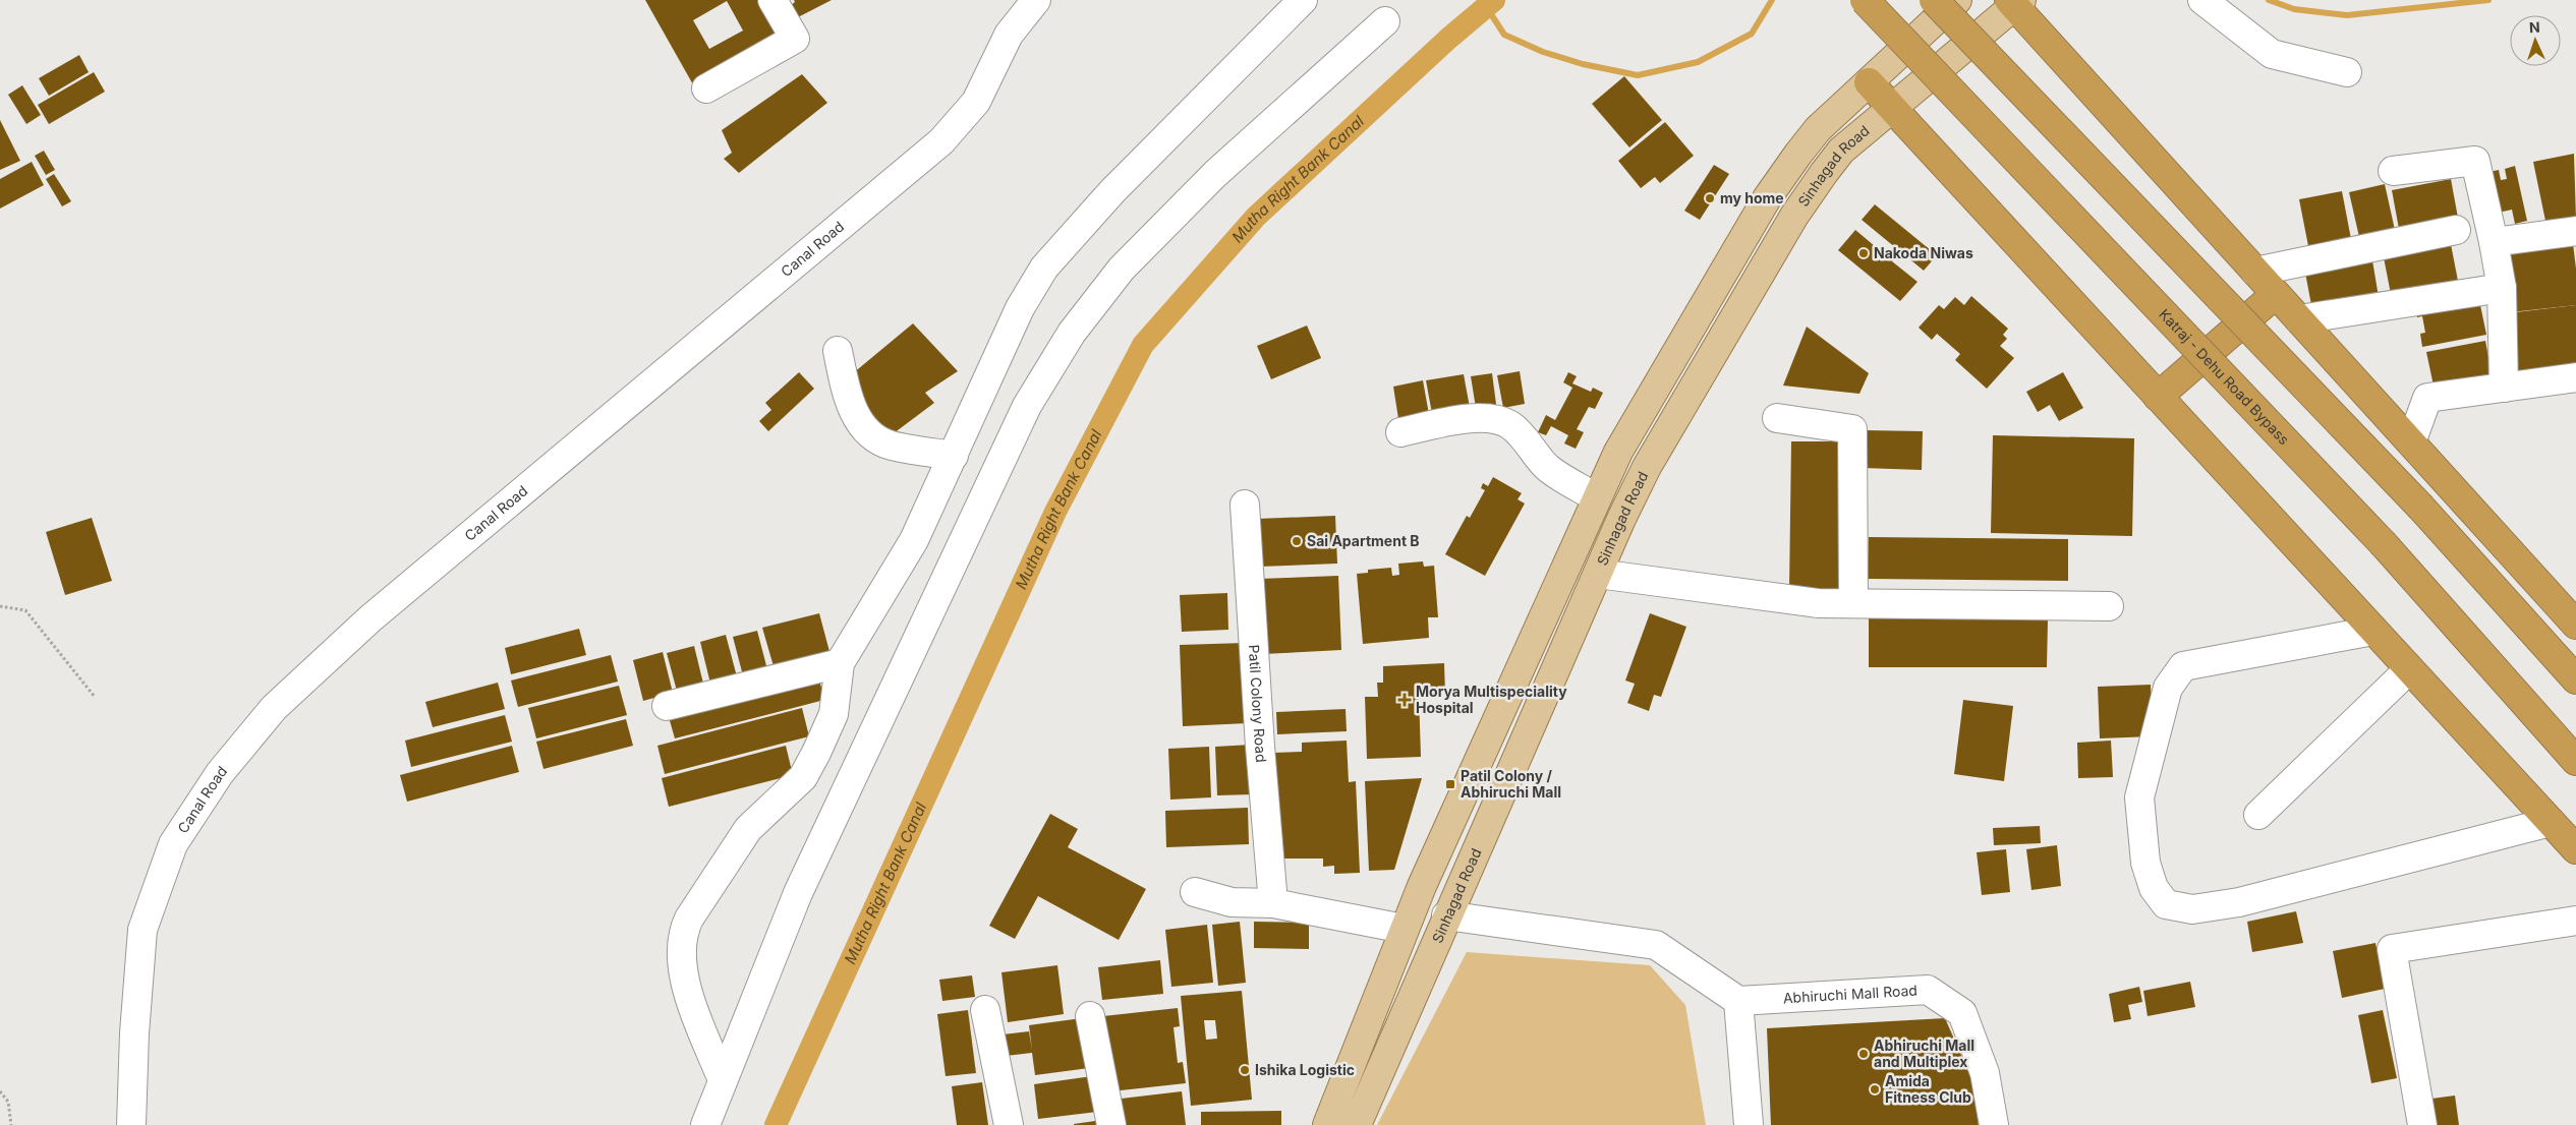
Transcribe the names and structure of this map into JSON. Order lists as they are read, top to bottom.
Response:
{
  "streets": {
    "highway": ["Katraj - Dehu Road Bypass"],
    "main road": ["Sinhagad Road"],
    "street": ["Canal Road", "Patil Colony Road", "Abhiruchi Mall Road"]
  },
  "water": ["Mutha Right Bank Canal"],
  "places": {
    "other": [
      "my home",
      "Nakoda Niwas",
      "Sai Apartment B",
      "Abhiruchi Mall and Multiplex",
      "Ishika Logistic",
      "Amida Fitness Club"
    ],
    "health": ["Morya Multispeciality Hospital"],
    "transit": ["Patil Colony / Abhiruchi Mall"]
  },
  "north": "top"
}
